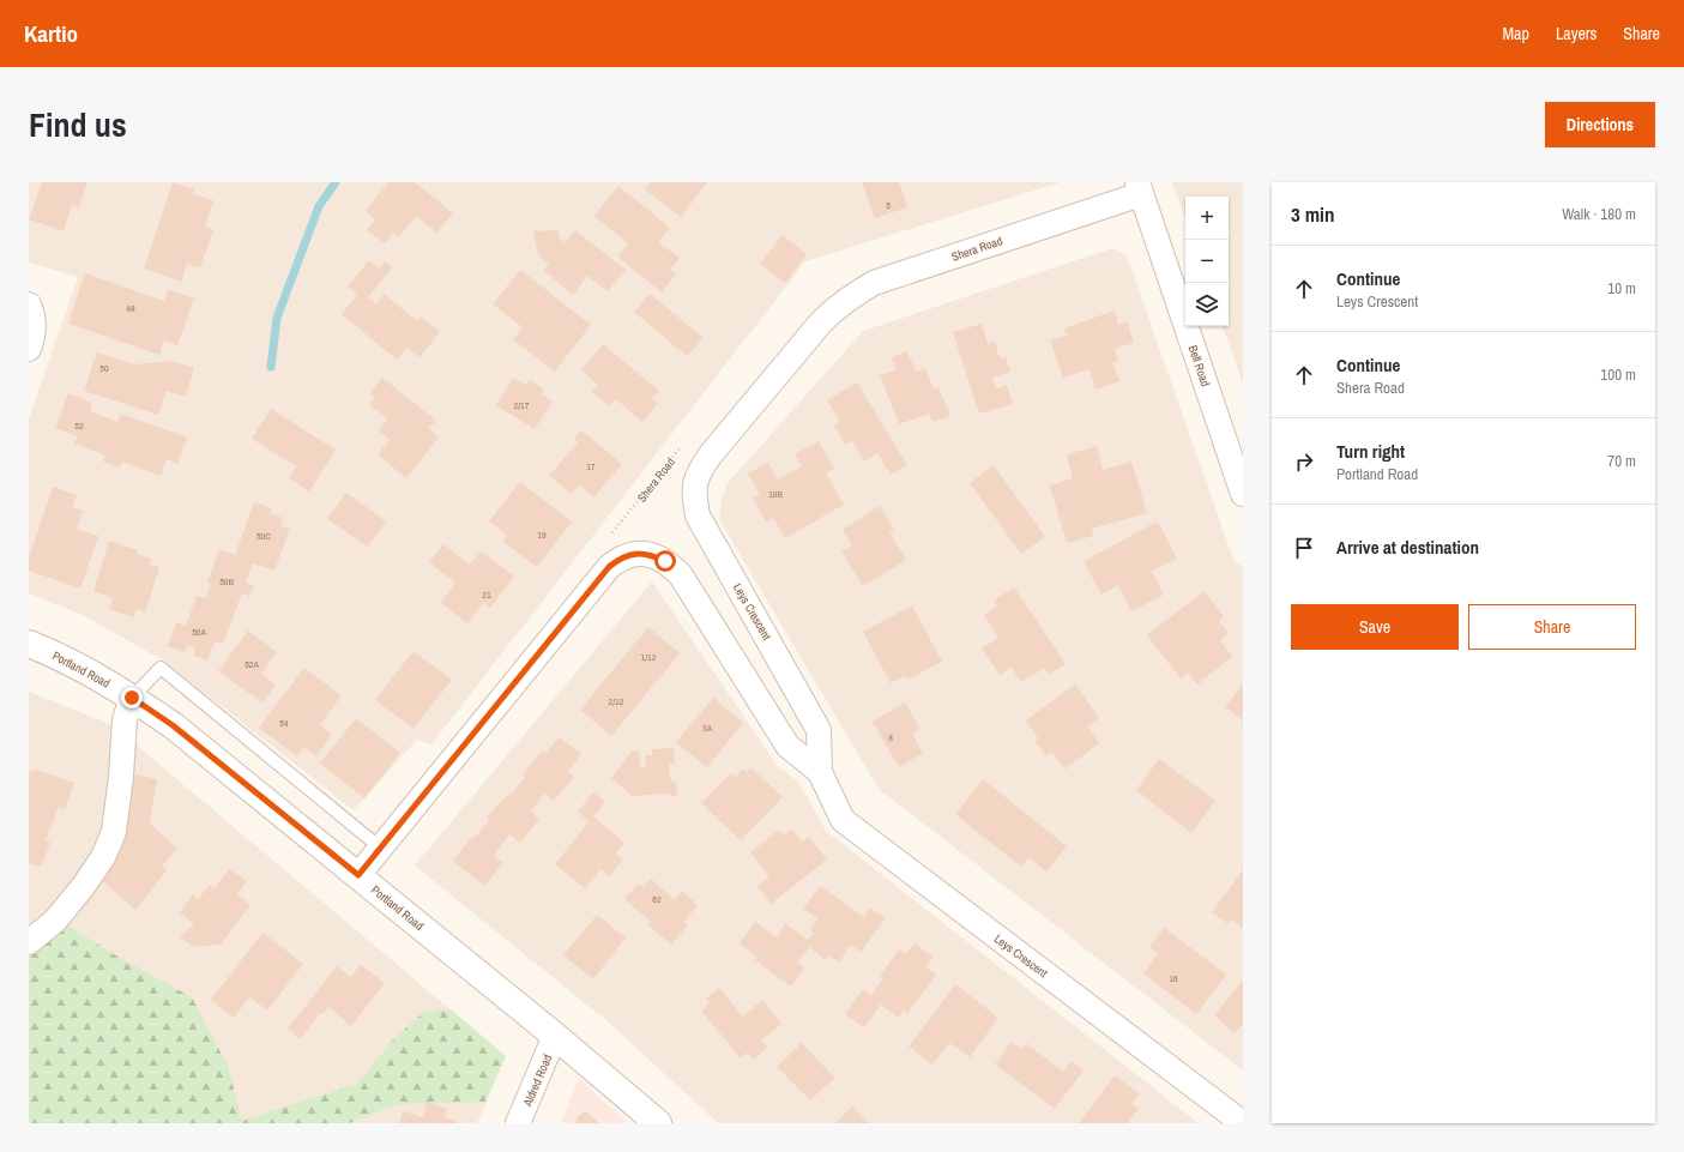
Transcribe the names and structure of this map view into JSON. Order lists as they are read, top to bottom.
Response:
{
  "streets": {
    "street": [
      "Shera Road",
      "Bell Road",
      "Leys Crescent",
      "Portland Road",
      "Aldred Road"
    ]
  },
  "crossings": [
    ["Shera Road", "Bell Road"],
    ["Shera Road", "Leys Crescent"],
    ["Portland Road", "Aldred Road"]
  ],
  "house_numbers": [
    "5",
    "48",
    "50",
    "2/17",
    "52",
    "17",
    "10B",
    "19",
    "50C",
    "50B",
    "21",
    "50A",
    "1/12",
    "52A",
    "2/12",
    "54",
    "3A",
    "8",
    "62",
    "16"
  ],
  "page": {
    "header": "Kartio",
    "nav": ["Map", "Layers", "Share"],
    "title": "Find us",
    "buttons": [
      "Directions",
      ["Save", "Share"]
    ],
    "heading": ["3 min", "Walk · 180 m"],
    "map_buttons": ["+", "−"],
    "list": [
      ["Continue", "Leys Crescent", "10 m"],
      ["Continue", "Shera Road", "100 m"],
      ["Turn right", "Portland Road", "70 m"],
      "Arrive at destination"
    ]
  }
}
